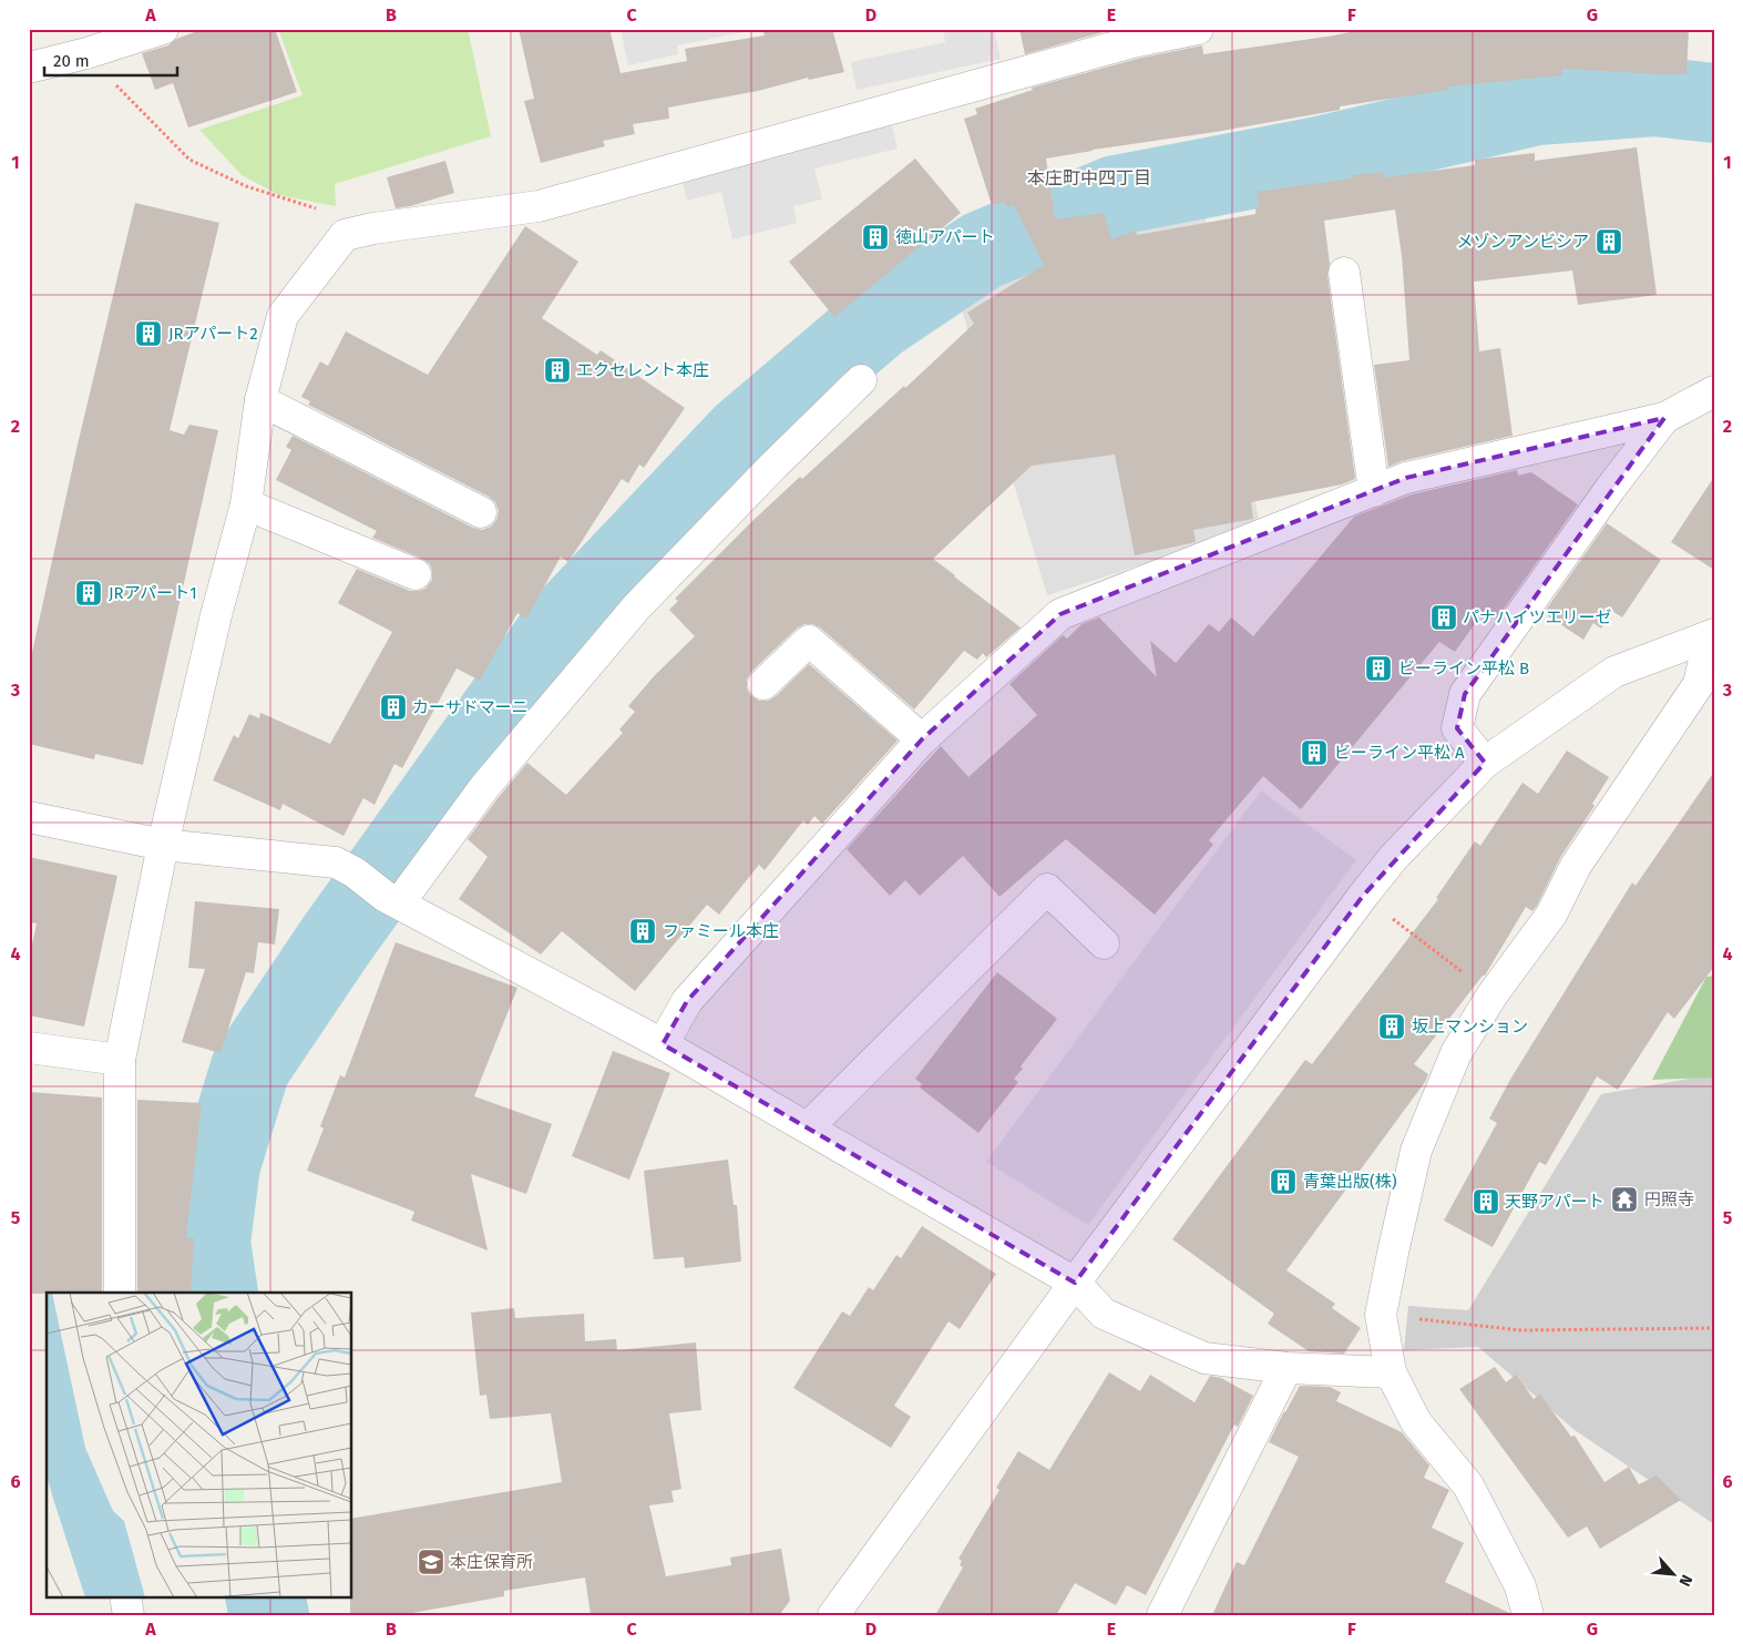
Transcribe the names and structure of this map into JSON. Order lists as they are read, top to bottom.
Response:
{
  "districts": ["本庄町中四丁目"],
  "places": {
    "building": [
      "徳山アパート",
      "メゾンアンビシア",
      "JRアパート2",
      "エクセレント本庄",
      "JRアパート1",
      "パナハイツエリーゼ",
      "ビーライン平松 B",
      "カーサドマーニ",
      "ビーライン平松 A",
      "ファミール本庄",
      "坂上マンション",
      "青葉出版(株)",
      "天野アパート"
    ],
    "temple": ["円照寺"],
    "school or university": ["本庄保育所"]
  },
  "scale_bar": "20 m",
  "north": "bottom right",
  "grid": {
    "columns": [
      "A",
      "B",
      "C",
      "D",
      "E",
      "F",
      "G"
    ],
    "rows": [
      "1",
      "2",
      "3",
      "4",
      "5",
      "6"
    ]
  }
}
